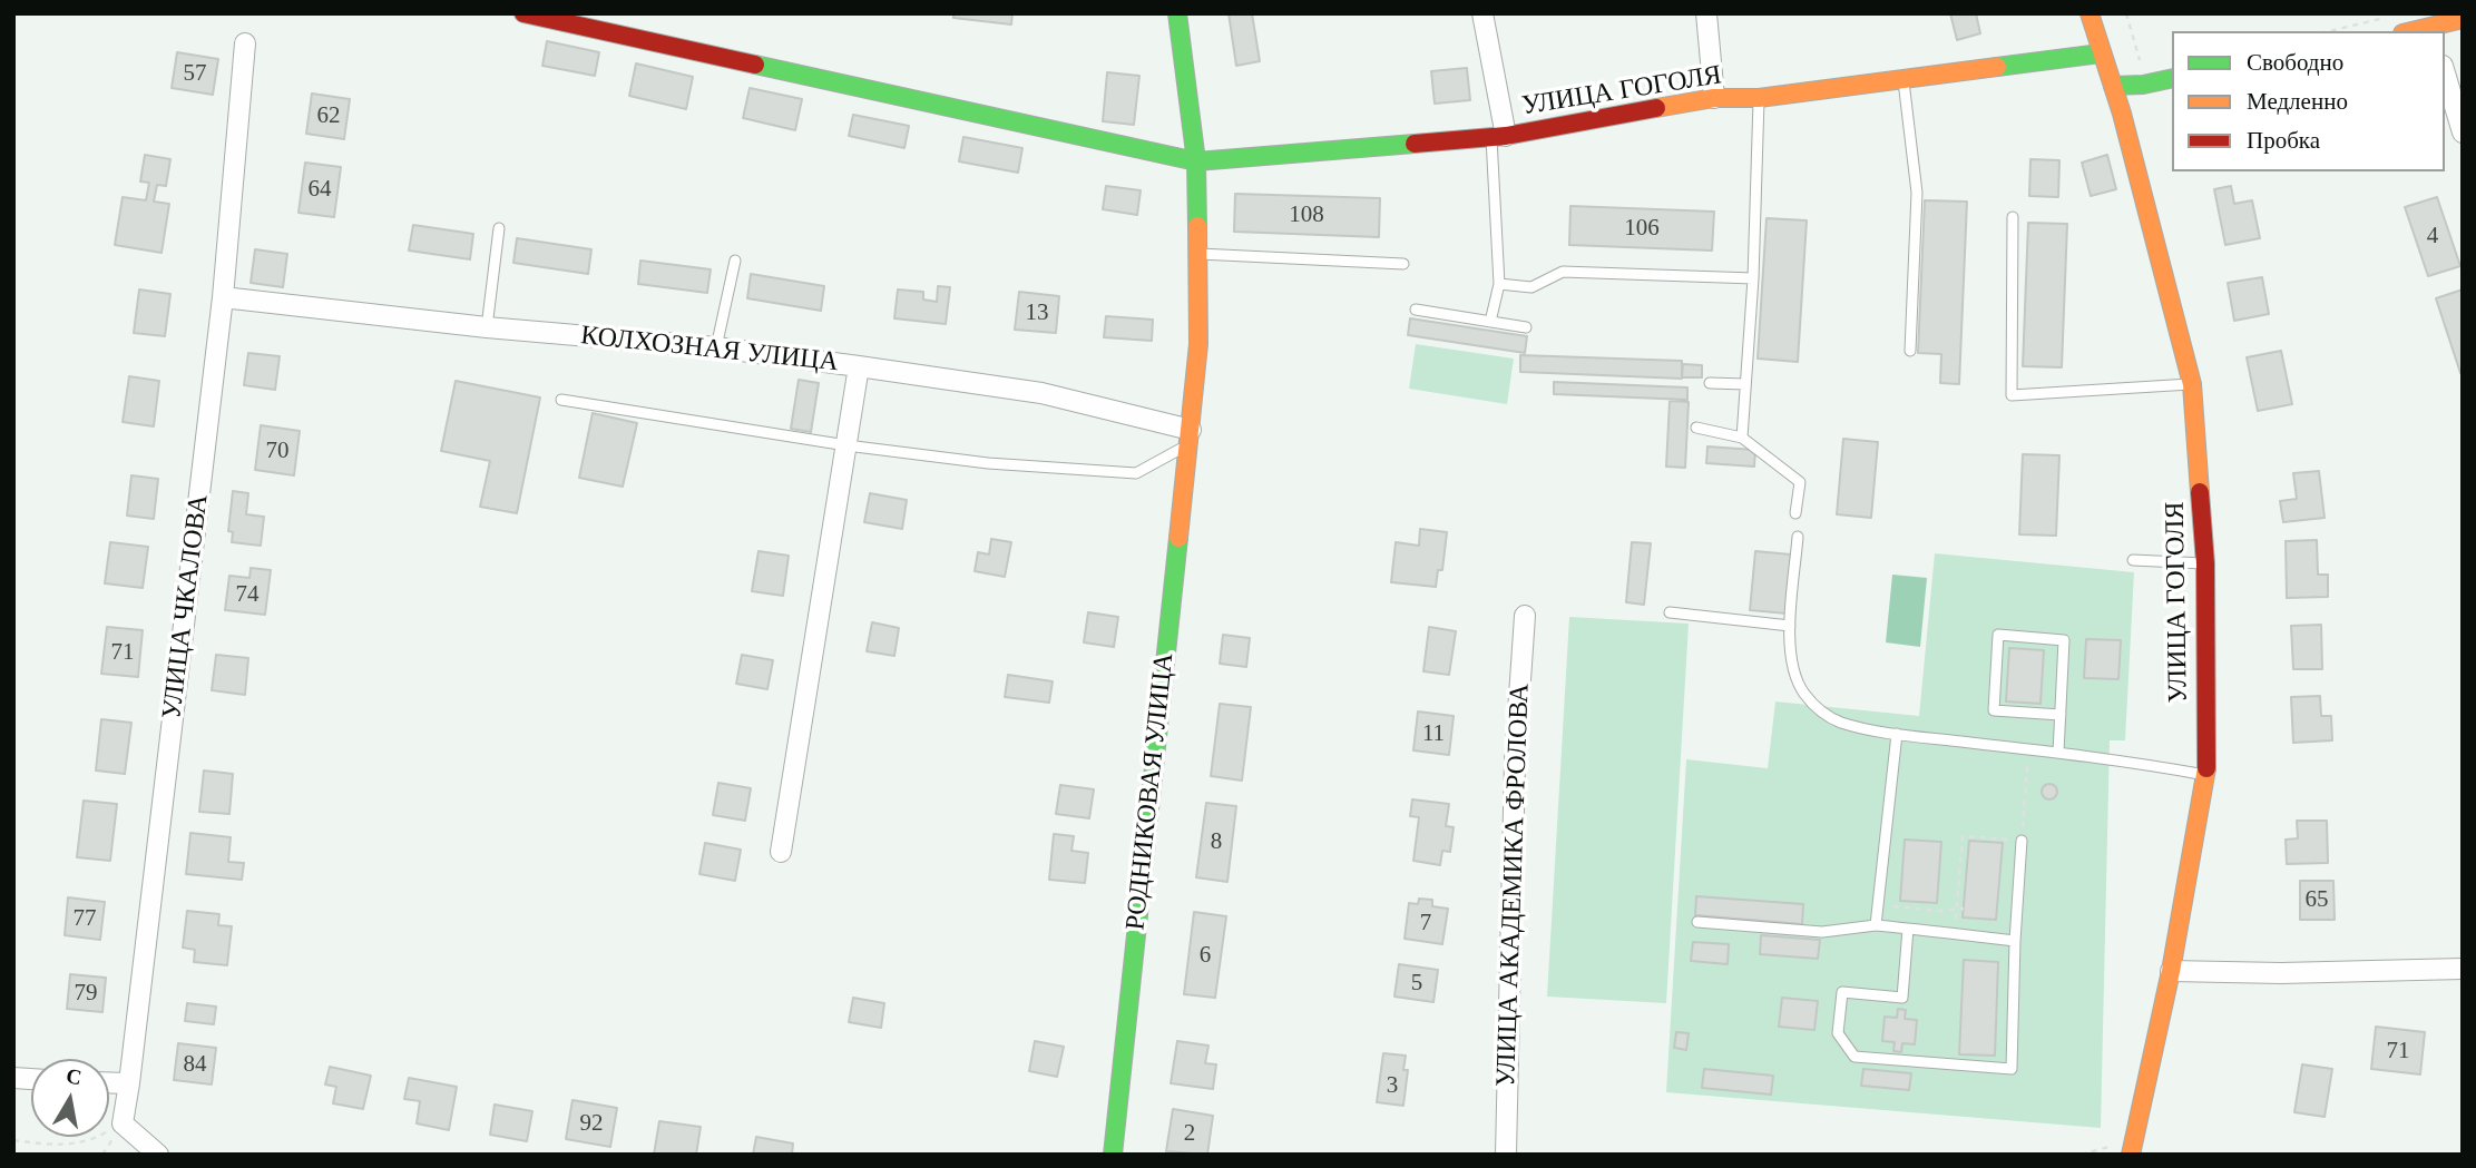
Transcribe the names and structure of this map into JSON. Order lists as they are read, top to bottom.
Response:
{
  "streets": {
    "street": [
      "УЛИЦА ГОГОЛЯ",
      "КОЛХОЗНАЯ УЛИЦА",
      "УЛИЦА ЧКАЛОВА",
      "РОДНИКОВАЯ УЛИЦА",
      "УЛИЦА АКАДЕМИКА ФРОЛОВА"
    ]
  },
  "crossings": [
    ["УЛИЦА ГОГОЛЯ", "РОДНИКОВАЯ УЛИЦА"],
    ["КОЛХОЗНАЯ УЛИЦА", "УЛИЦА ЧКАЛОВА"],
    ["КОЛХОЗНАЯ УЛИЦА", "РОДНИКОВАЯ УЛИЦА"]
  ],
  "house_numbers": [
    "57",
    "62",
    "64",
    "108",
    "106",
    "4",
    "13",
    "70",
    "74",
    "71",
    "11",
    "8",
    "65",
    "77",
    "7",
    "6",
    "5",
    "79",
    "71",
    "84",
    "3",
    "92",
    "2"
  ],
  "legend": ["Свободно", "Медленно", "Пробка"],
  "north": "top"
}
